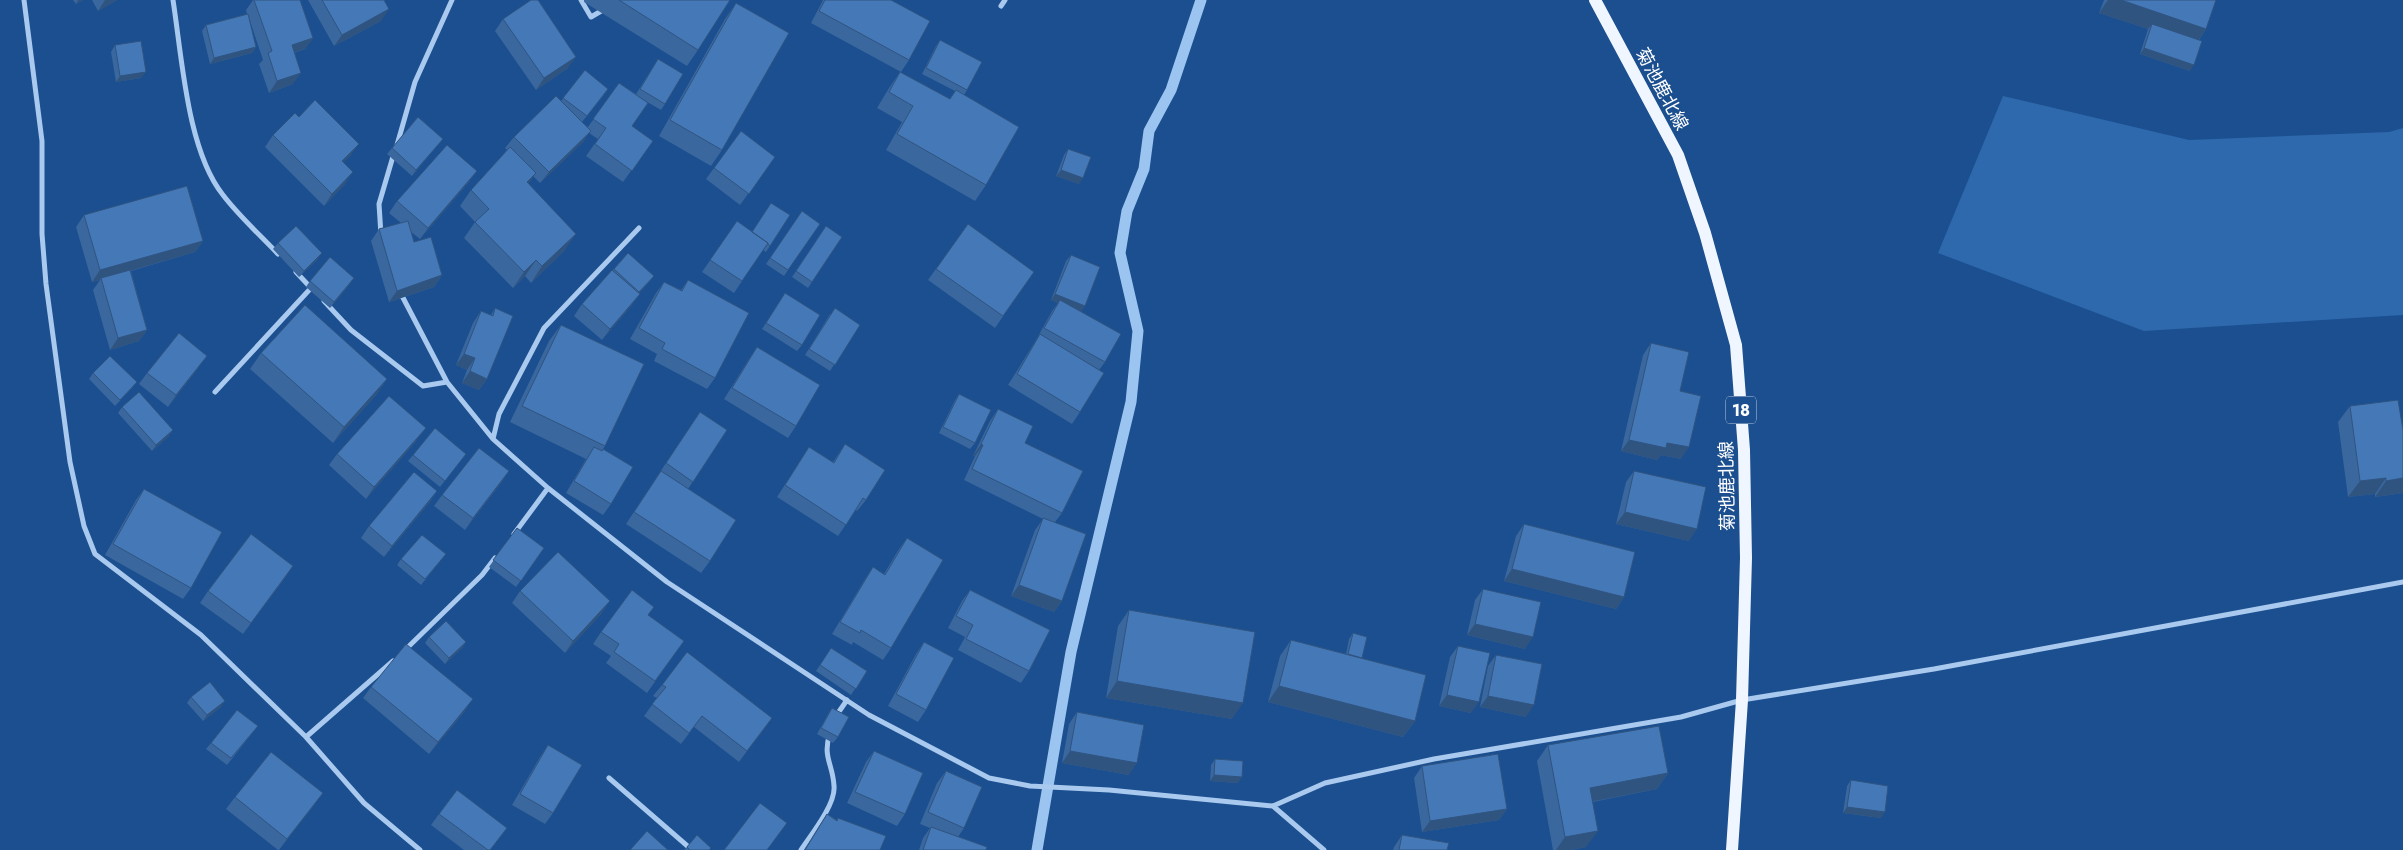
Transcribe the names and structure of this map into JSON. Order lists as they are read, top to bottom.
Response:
{
  "streets": {
    "main road": ["菊池鹿北線", "18"]
  }
}
